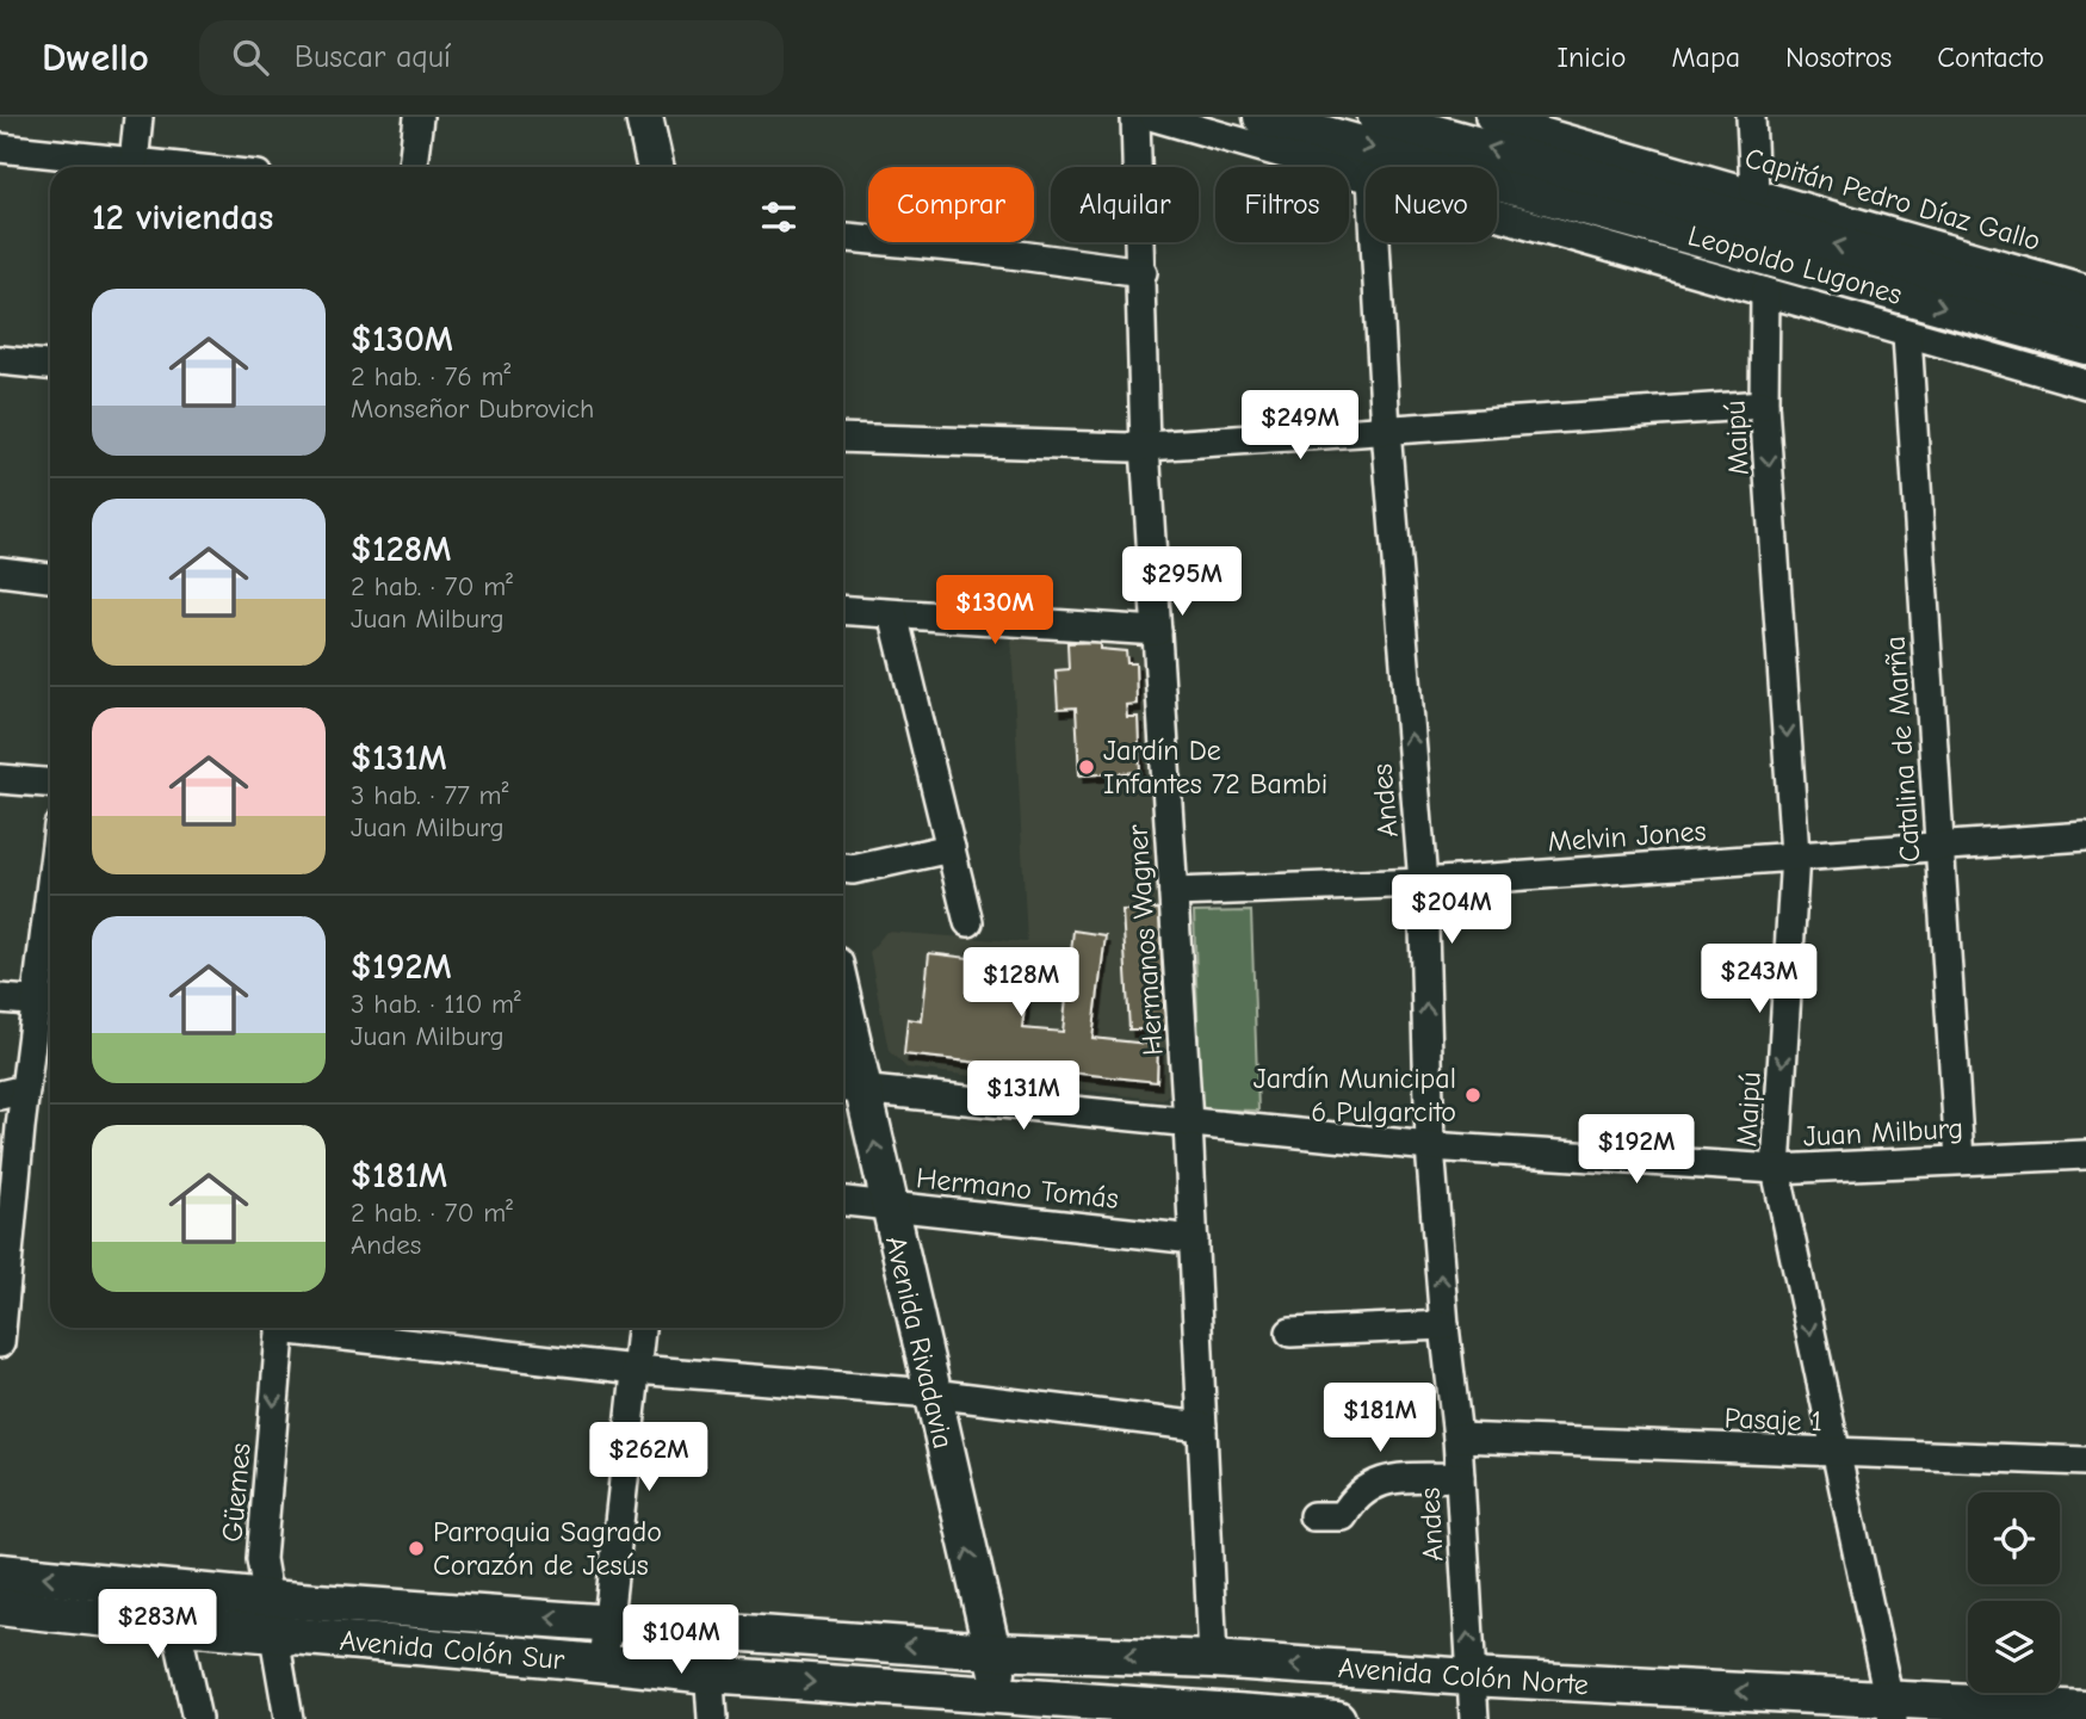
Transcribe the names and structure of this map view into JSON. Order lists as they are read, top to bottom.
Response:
{
  "streets": {
    "main road": [
      "Leopoldo Lugones",
      "Avenida Rivadavia",
      "Avenida Colón Sur",
      "Avenida Colón Norte"
    ],
    "street": [
      "Capitán Pedro Díaz Gallo",
      "Maipú",
      "Catalina de Marña",
      "Andes",
      "Melvin Jones",
      "Hermanos Wagner",
      "Juan Milburg",
      "Hermano Tomás",
      "Pasaje 1",
      "Güemes"
    ]
  },
  "crossings": [
    ["Maipú", "Melvin Jones"],
    ["Maipú", "Juan Milburg"],
    ["Maipú", "Pasaje 1"],
    ["Maipú", "Avenida Colón Norte"],
    ["Catalina de Marña", "Melvin Jones"],
    ["Catalina de Marña", "Juan Milburg"],
    ["Andes", "Melvin Jones"],
    ["Andes", "Juan Milburg"],
    ["Andes", "Pasaje 1"],
    ["Andes", "Avenida Colón Norte"],
    ["Melvin Jones", "Hermanos Wagner"],
    ["Hermanos Wagner", "Juan Milburg"],
    ["Hermanos Wagner", "Hermano Tomás"],
    ["Hermanos Wagner", "Avenida Colón Norte"],
    ["Juan Milburg", "Avenida Rivadavia"],
    ["Hermano Tomás", "Avenida Rivadavia"],
    ["Avenida Rivadavia", "Avenida Colón Sur"],
    ["Avenida Rivadavia", "Avenida Colón Norte"],
    ["Güemes", "Avenida Colón Sur"],
    ["Avenida Colón Sur", "Avenida Colón Norte"]
  ],
  "one_way": [
    "Maipú",
    "Andes",
    "Avenida Rivadavia",
    "Güemes"
  ],
  "places": ["Jardín De Infantes 72 Bambi", "Jardín Municipal 6 Pulgarcito", "Parroquia Sagrado Corazón de Jesús"],
  "page": {
    "header": "Dwello",
    "search": "Buscar aquí",
    "nav": [
      "Inicio",
      "Mapa",
      "Nosotros",
      "Contacto"
    ],
    "chip": [
      "Comprar",
      "Alquilar",
      "Filtros",
      "Nuevo"
    ],
    "heading": "12 viviendas",
    "list": [
      {
        "name": "$130M",
        "note": "2 hab. · 76 m² · Monseñor Dubrovich"
      },
      {
        "name": "$128M",
        "note": "2 hab. · 70 m² · Juan Milburg"
      },
      {
        "name": "$131M",
        "note": "3 hab. · 77 m² · Juan Milburg"
      },
      {
        "name": "$192M",
        "note": "3 hab. · 110 m² · Juan Milburg"
      },
      {
        "name": "$181M",
        "note": "2 hab. · 70 m² · Andes"
      }
    ],
    "price": [
      "$249M",
      "$295M",
      "$130M",
      "$204M",
      "$243M",
      "$128M",
      "$131M",
      "$192M",
      "$181M",
      "$262M",
      "$283M",
      "$104M"
    ]
  }
}
